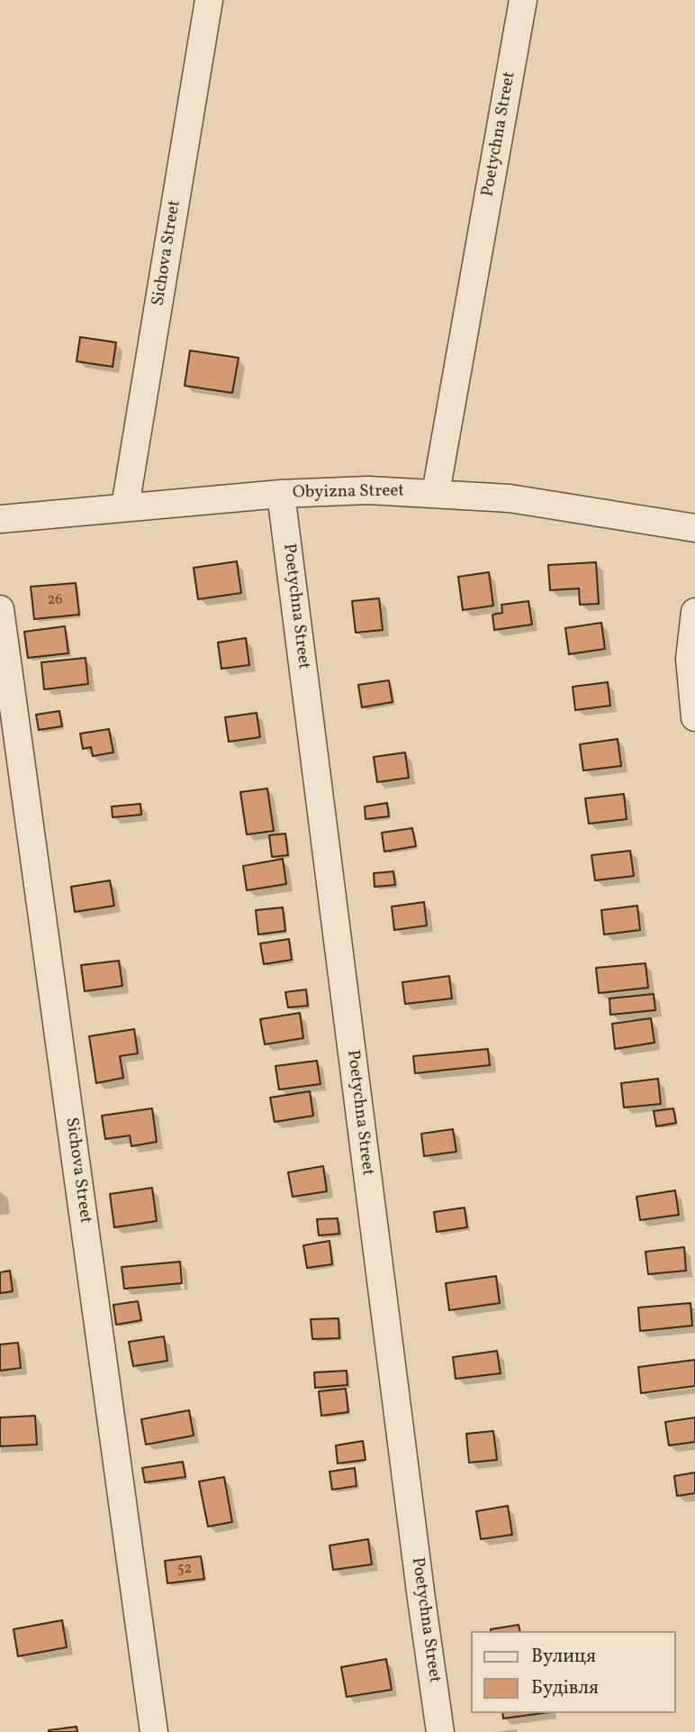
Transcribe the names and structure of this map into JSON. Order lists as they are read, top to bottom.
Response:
{
  "streets": {
    "street": ["Poetychna Street", "Sichova Street", "Obyizna Street"]
  },
  "crossings": [
    ["Poetychna Street", "Obyizna Street"],
    ["Sichova Street", "Obyizna Street"]
  ],
  "house_numbers": ["26", "52"],
  "legend": ["Вулиця", "Будівля"]
}
